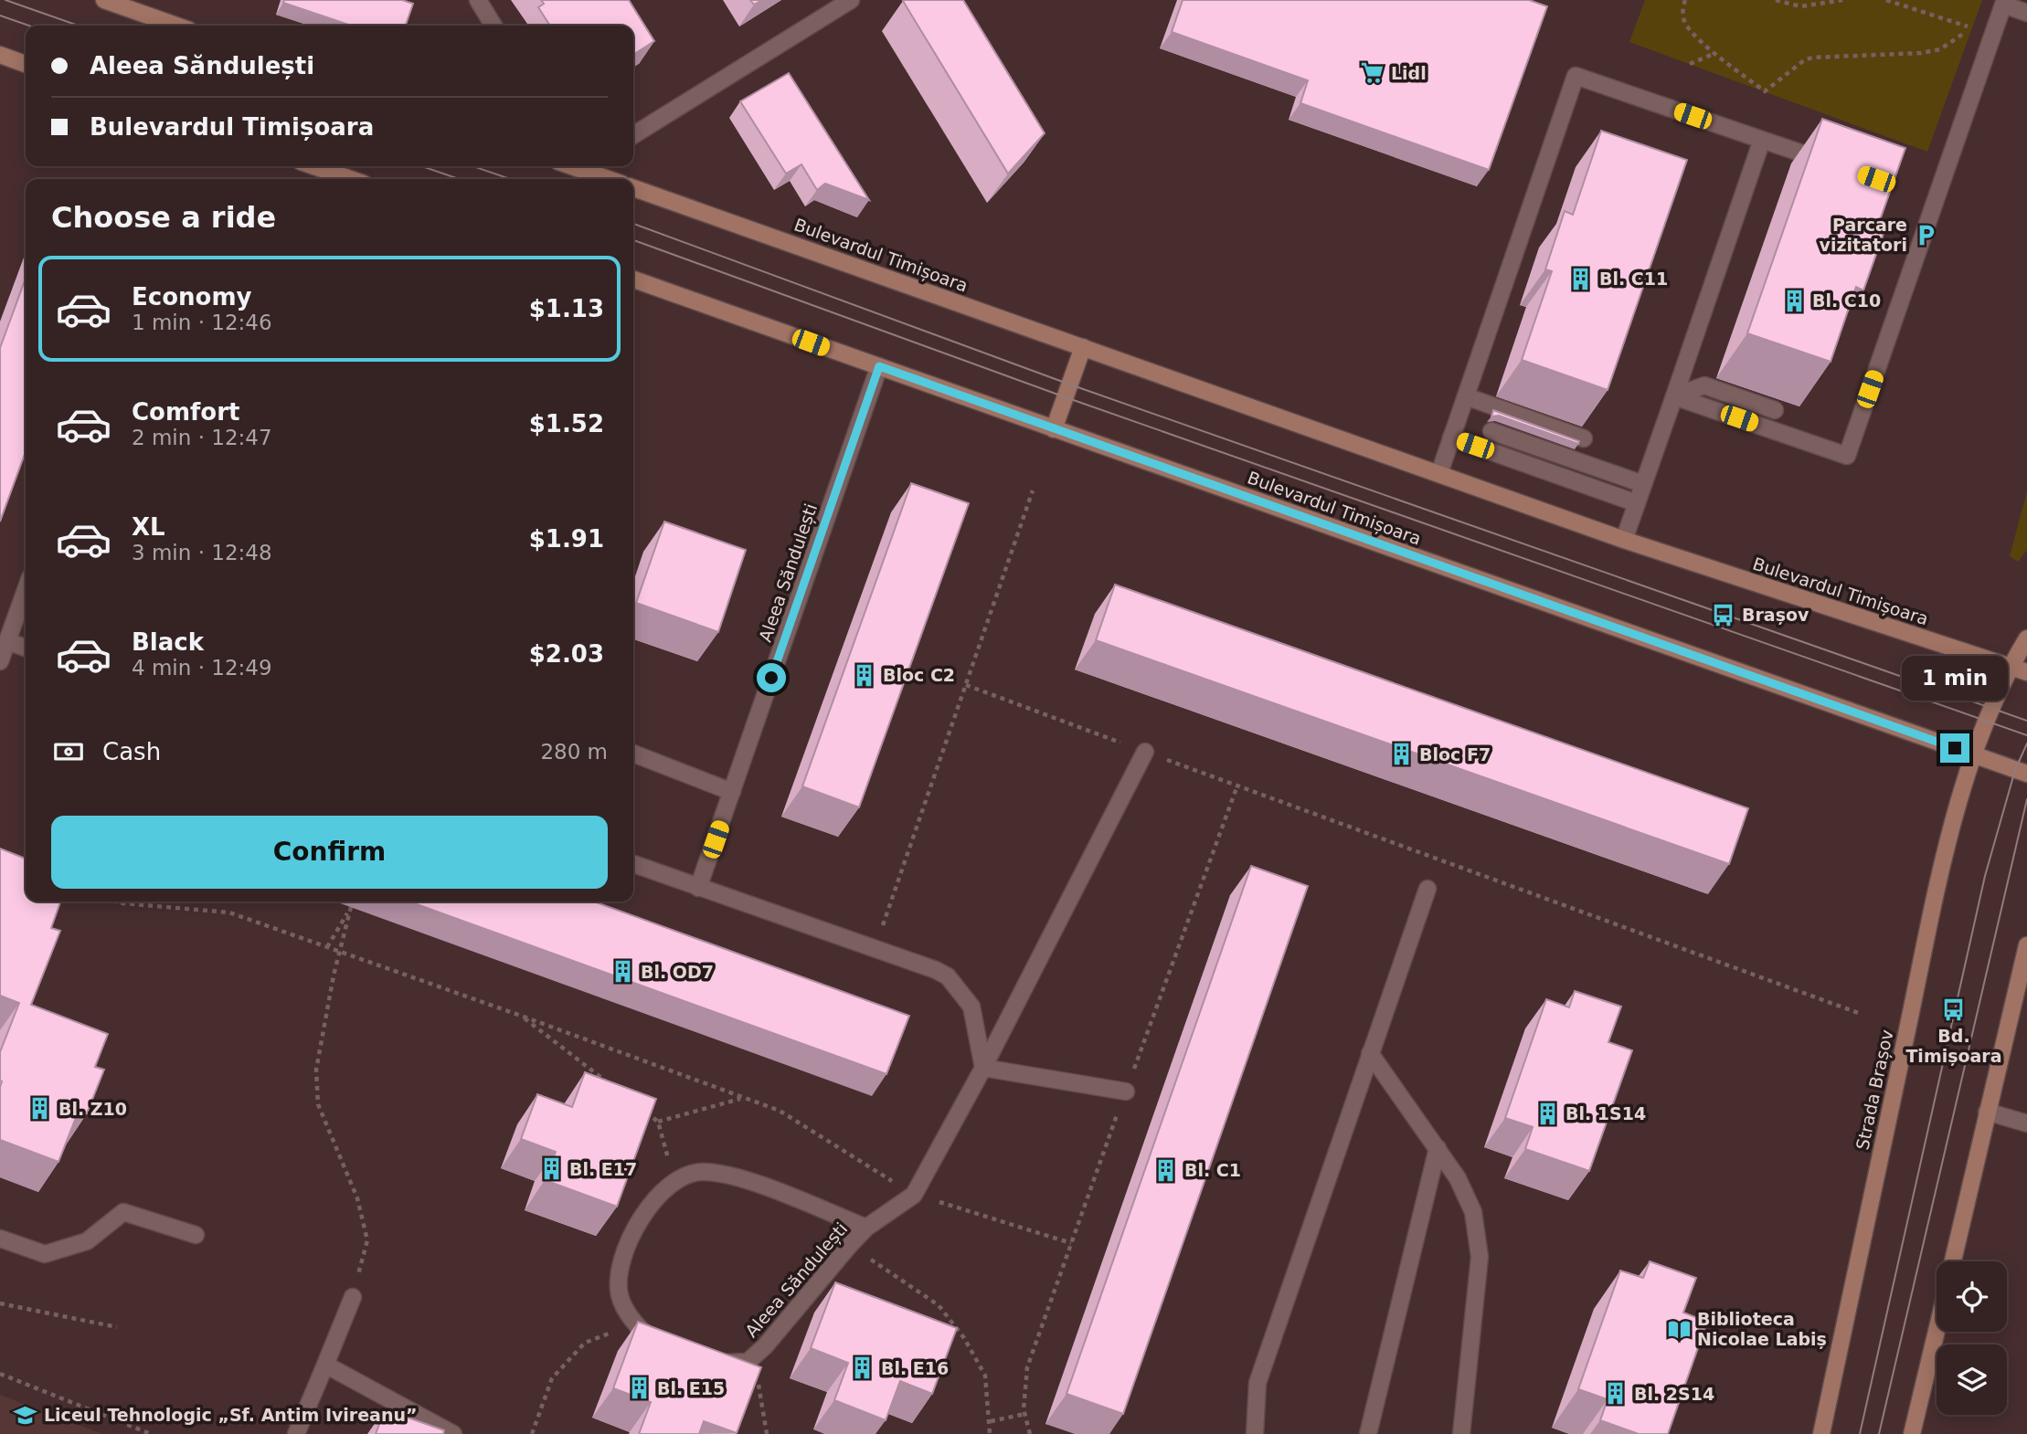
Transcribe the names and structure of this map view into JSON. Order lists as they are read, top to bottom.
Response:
{
  "streets": {
    "main road": ["Bulevardul Timișoara", "Strada Brașov"],
    "street": ["Aleea Săndulești"]
  },
  "crossings": [
    ["Bulevardul Timișoara", "Aleea Săndulești"],
    ["Bulevardul Timișoara", "Strada Brașov"]
  ],
  "places": {
    "supermarket": ["Lidl"],
    "parking": ["Parcare vizitatori"],
    "building": [
      "Bl. C11",
      "Bl. C10",
      "Bloc C2",
      "Bloc F7",
      "Bl. OD7",
      "Bl. Z10",
      "Bl. 1S14",
      "Bl. E17",
      "Bl. C1",
      "Bl. E16",
      "Bl. E15",
      "Bl. 2S14"
    ],
    "bus stop": ["Brașov", "Bd. Timișoara"],
    "library": ["Biblioteca Nicolae Labiș"],
    "school or university": ["Liceul Tehnologic „Sf. Antim Ivireanu”"]
  },
  "page": {
    "banner": ["Aleea Săndulești", "Bulevardul Timișoara"],
    "heading": "Choose a ride",
    "list": [
      {
        "name": "Economy",
        "note": "1 min · 12:46",
        "value": "$1.13"
      },
      {
        "name": "Comfort",
        "note": "2 min · 12:47",
        "value": "$1.52"
      },
      {
        "name": "XL",
        "note": "3 min · 12:48",
        "value": "$1.91"
      },
      {
        "name": "Black",
        "note": "4 min · 12:49",
        "value": "$2.03"
      }
    ],
    "bubble": "1 min",
    "pay": ["Cash", "280 m"],
    "buttons": "Confirm"
  }
}
